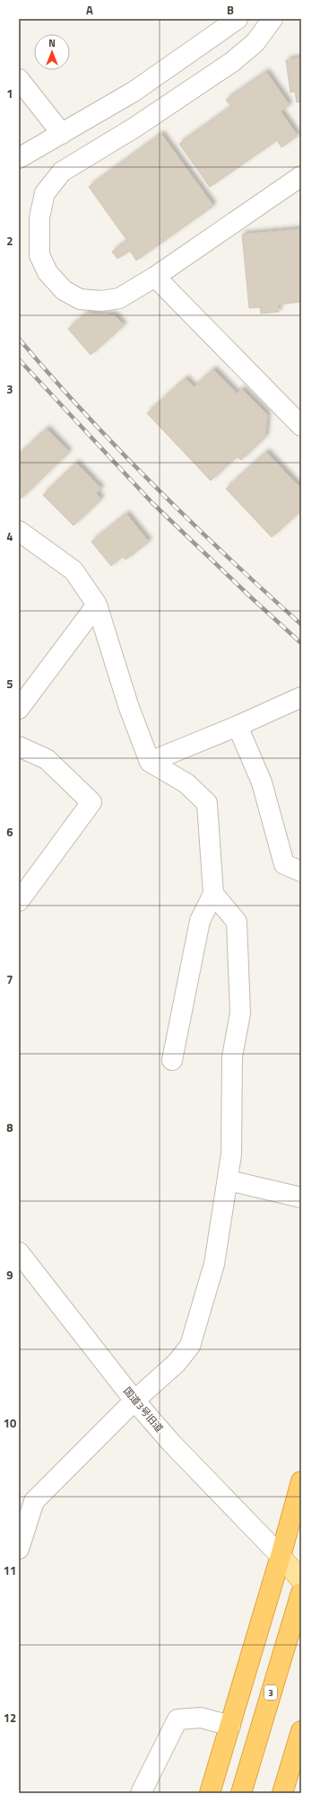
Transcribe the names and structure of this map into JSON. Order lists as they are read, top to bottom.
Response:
{
  "streets": {
    "highway": ["3"],
    "street": ["国道3号旧道"]
  },
  "north": "top",
  "grid": {
    "columns": ["A", "B"],
    "rows": [
      "1",
      "2",
      "3",
      "4",
      "5",
      "6",
      "7",
      "8",
      "9",
      "10",
      "11",
      "12"
    ]
  }
}
